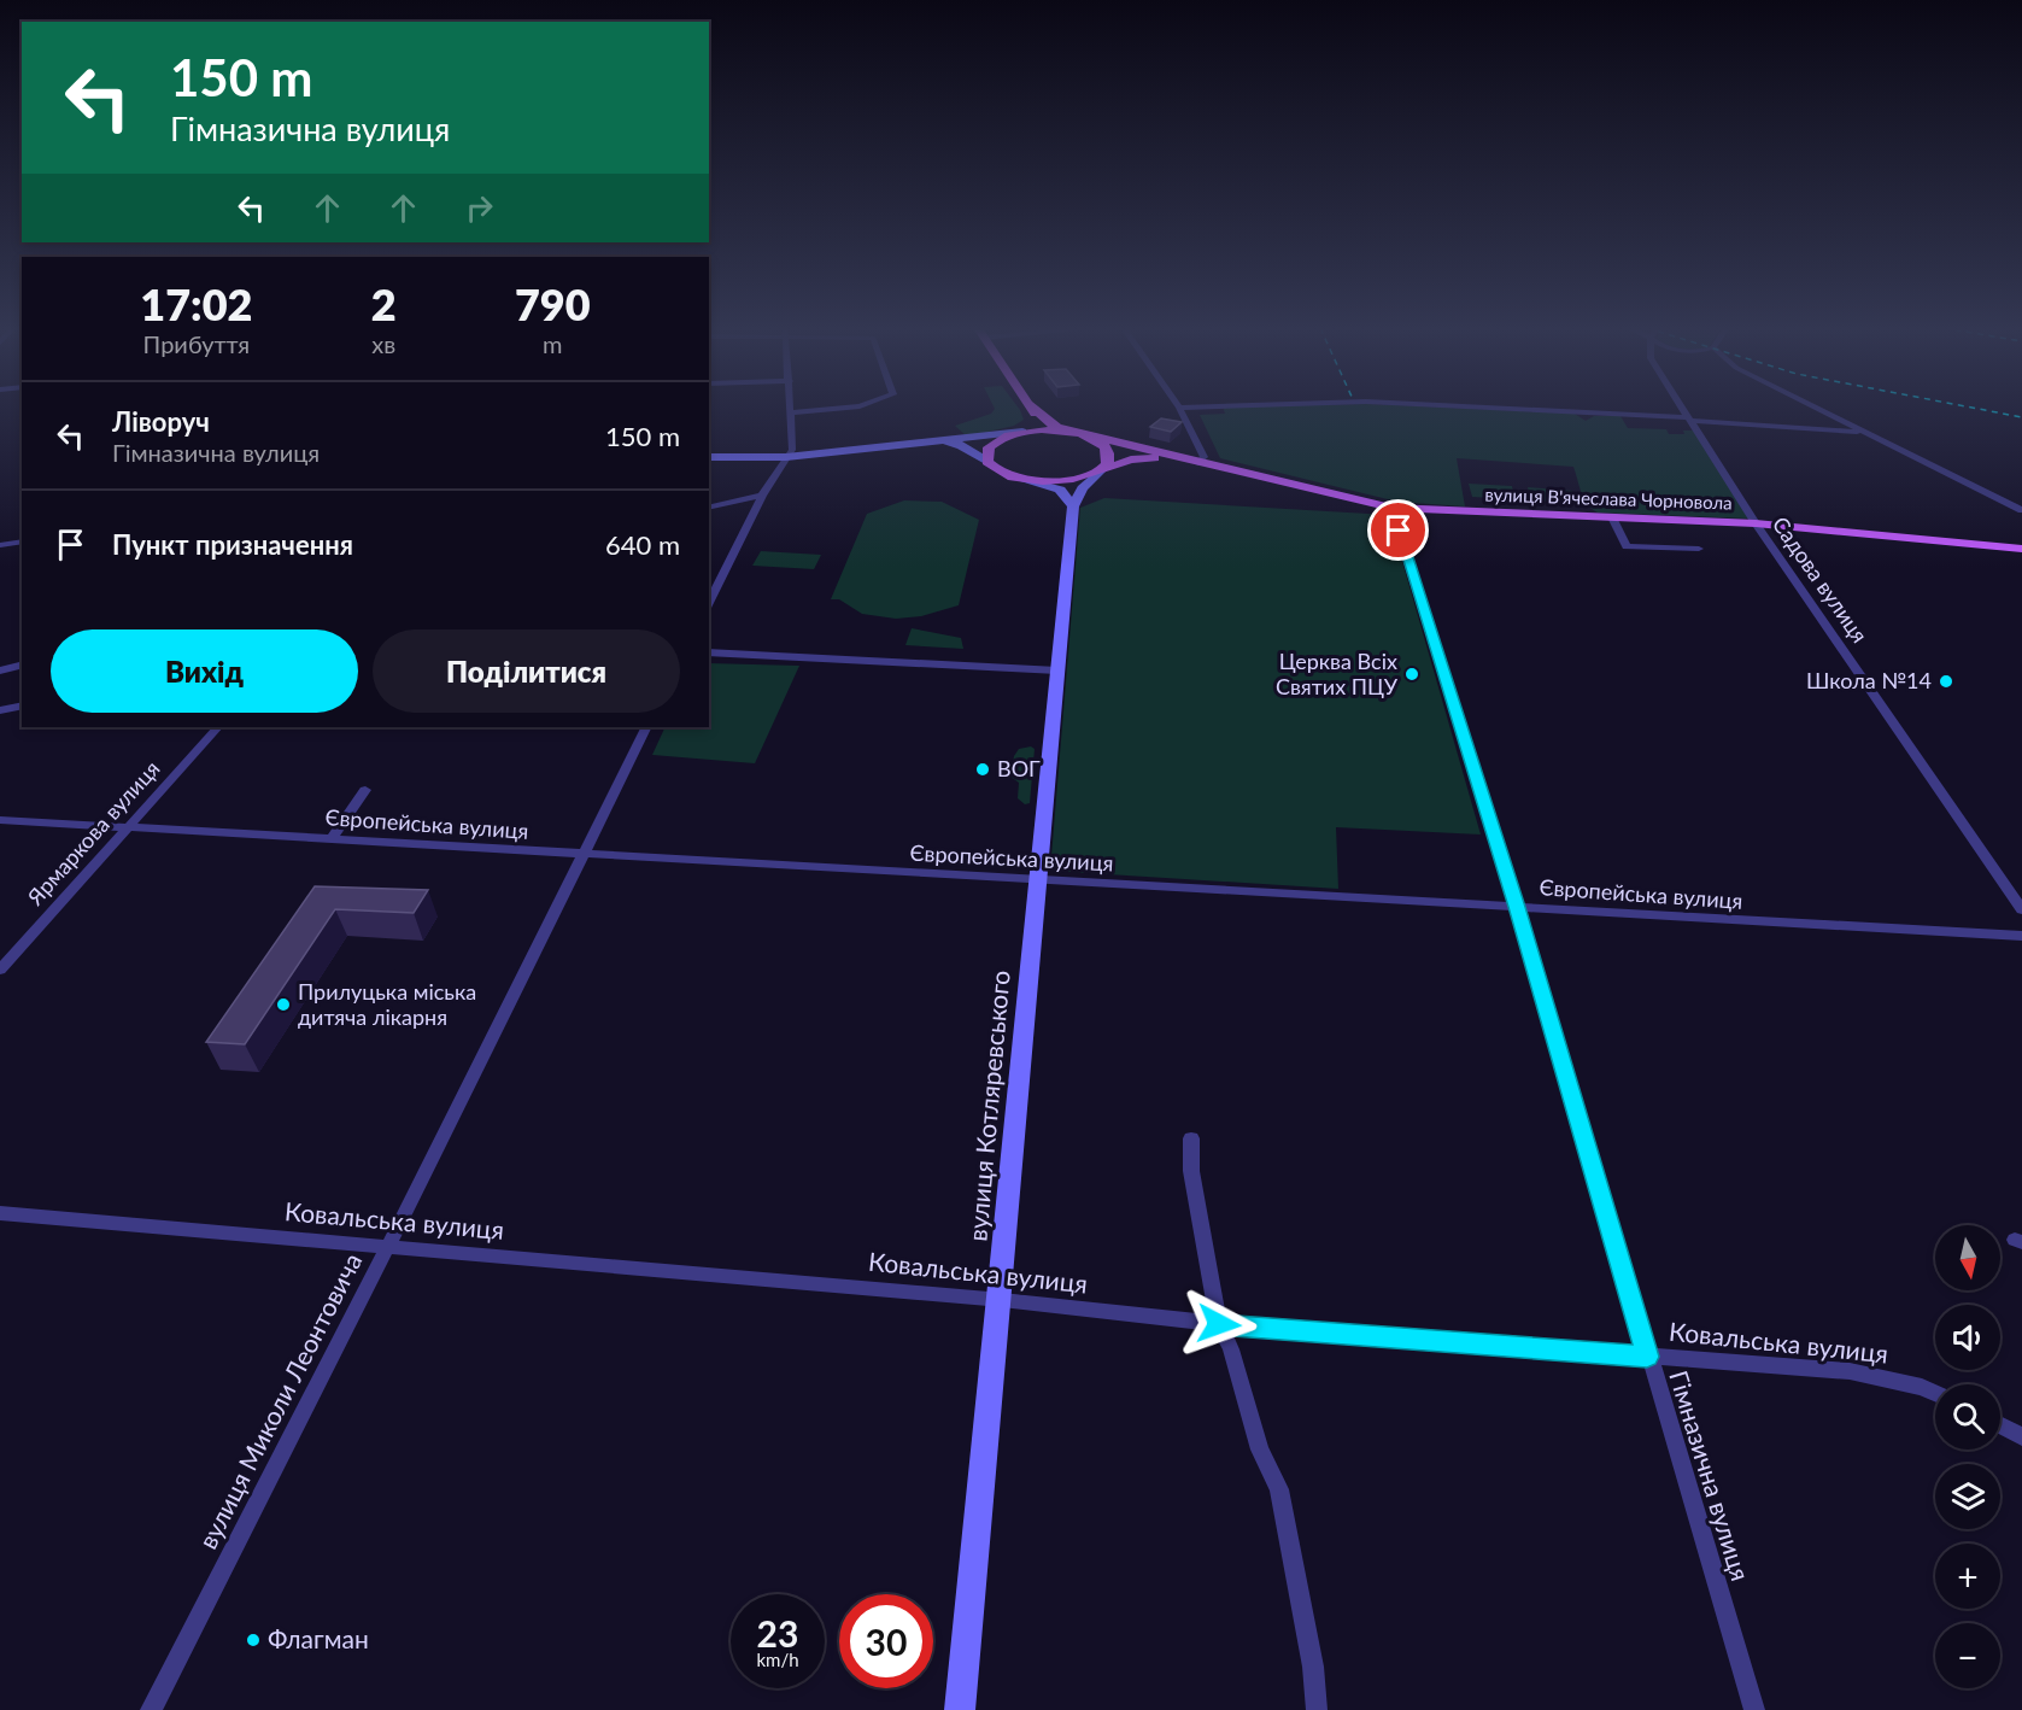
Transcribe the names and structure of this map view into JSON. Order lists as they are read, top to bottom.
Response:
{
  "streets": {
    "main road": ["вулиця В'ячеслава Чорновола", "вулиця Котляревського"],
    "street": [
      "Садова вулиця",
      "Європейська вулиця",
      "Ярмаркова вулиця",
      "Ковальська вулиця",
      "вулиця Миколи Леонтовича",
      "Гімназична вулиця"
    ]
  },
  "crossings": [
    ["вулиця В'ячеслава Чорновола", "Садова вулиця"],
    ["вулиця В'ячеслава Чорновола", "Гімназична вулиця"],
    ["Європейська вулиця", "Ярмаркова вулиця"],
    ["Європейська вулиця", "вулиця Котляревського"],
    ["Європейська вулиця", "вулиця Миколи Леонтовича"],
    ["Європейська вулиця", "Гімназична вулиця"],
    ["вулиця Котляревського", "Ковальська вулиця"],
    ["Ковальська вулиця", "вулиця Миколи Леонтовича"],
    ["Ковальська вулиця", "Гімназична вулиця"]
  ],
  "places": [
    "Церква Всіх Святих ПЦУ",
    "Школа №14",
    "ВОГ",
    "Прилуцька міська дитяча лікарня",
    "Флагман"
  ],
  "north": "bottom",
  "page": {
    "turn": ["150 m", "Гімназична вулиця"],
    "eta": [
      "17:02",
      "Прибуття",
      "2",
      "хв",
      "790",
      "m"
    ],
    "list": [
      {
        "name": "Ліворуч",
        "note": "Гімназична вулиця",
        "value": "150 m"
      },
      {
        "name": "Пункт призначення",
        "value": "640 m"
      }
    ],
    "buttons": ["Вихід", "Поділитися"],
    "map_buttons": ["+", "−"],
    "speed": "23 km/h",
    "limit": "30"
  }
}
